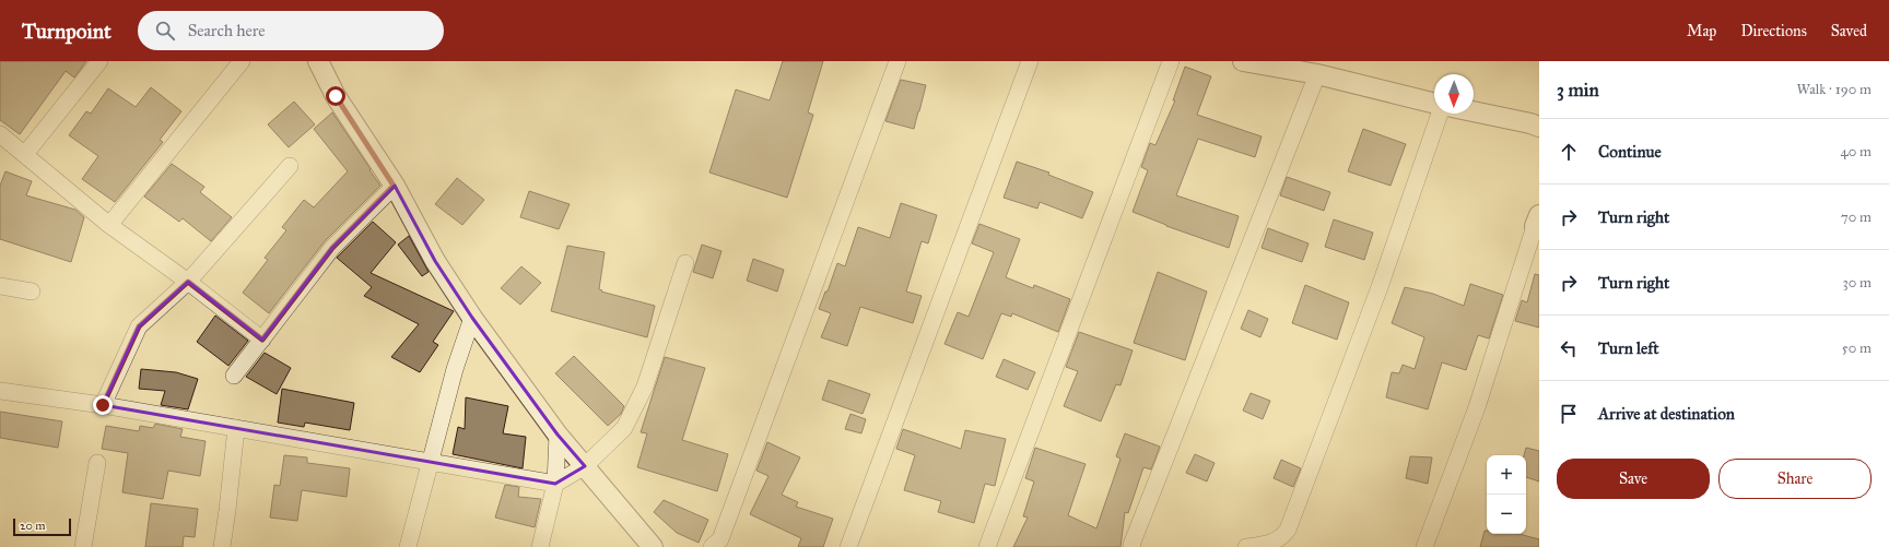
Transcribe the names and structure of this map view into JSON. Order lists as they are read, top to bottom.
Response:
{
  "scale_bar": "20 m",
  "north": "bottom",
  "page": {
    "header": "Turnpoint",
    "search": "Search here",
    "nav": ["Map", "Directions", "Saved"],
    "heading": ["3 min", "Walk · 190 m"],
    "list": [
      ["Continue", "40 m"],
      ["Turn right", "70 m"],
      ["Turn right", "30 m"],
      ["Turn left", "50 m"],
      "Arrive at destination"
    ],
    "buttons": ["Save", "Share"],
    "map_buttons": ["+", "−"],
    "scale": "20 m"
  }
}
